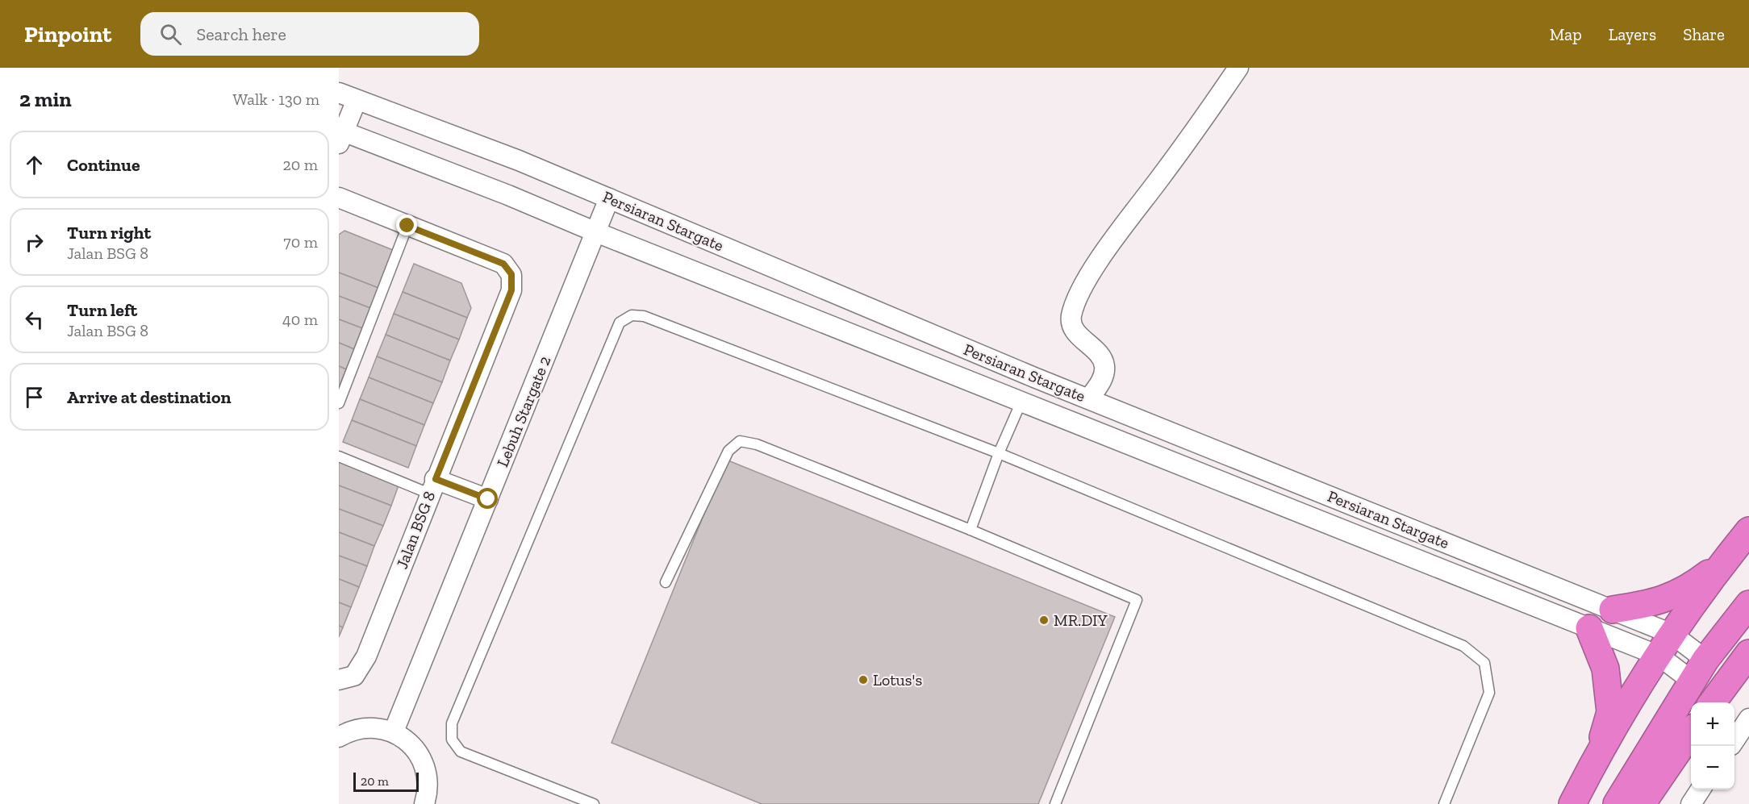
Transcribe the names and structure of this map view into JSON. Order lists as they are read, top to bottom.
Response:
{
  "streets": {
    "street": ["Persiaran Stargate", "Lebuh Stargate 2", "Jalan BSG 8"]
  },
  "crossings": [
    ["Persiaran Stargate", "Lebuh Stargate 2"]
  ],
  "places": ["MR.DIY", "Lotus's"],
  "scale_bar": "20 m",
  "page": {
    "header": "Pinpoint",
    "search": "Search here",
    "nav": ["Map", "Layers", "Share"],
    "heading": ["2 min", "Walk · 130 m"],
    "list": [
      ["Continue", "20 m"],
      ["Turn right", "Jalan BSG 8", "70 m"],
      ["Turn left", "Jalan BSG 8", "40 m"],
      "Arrive at destination"
    ],
    "map_buttons": ["+", "−"],
    "scale": "20 m"
  }
}
